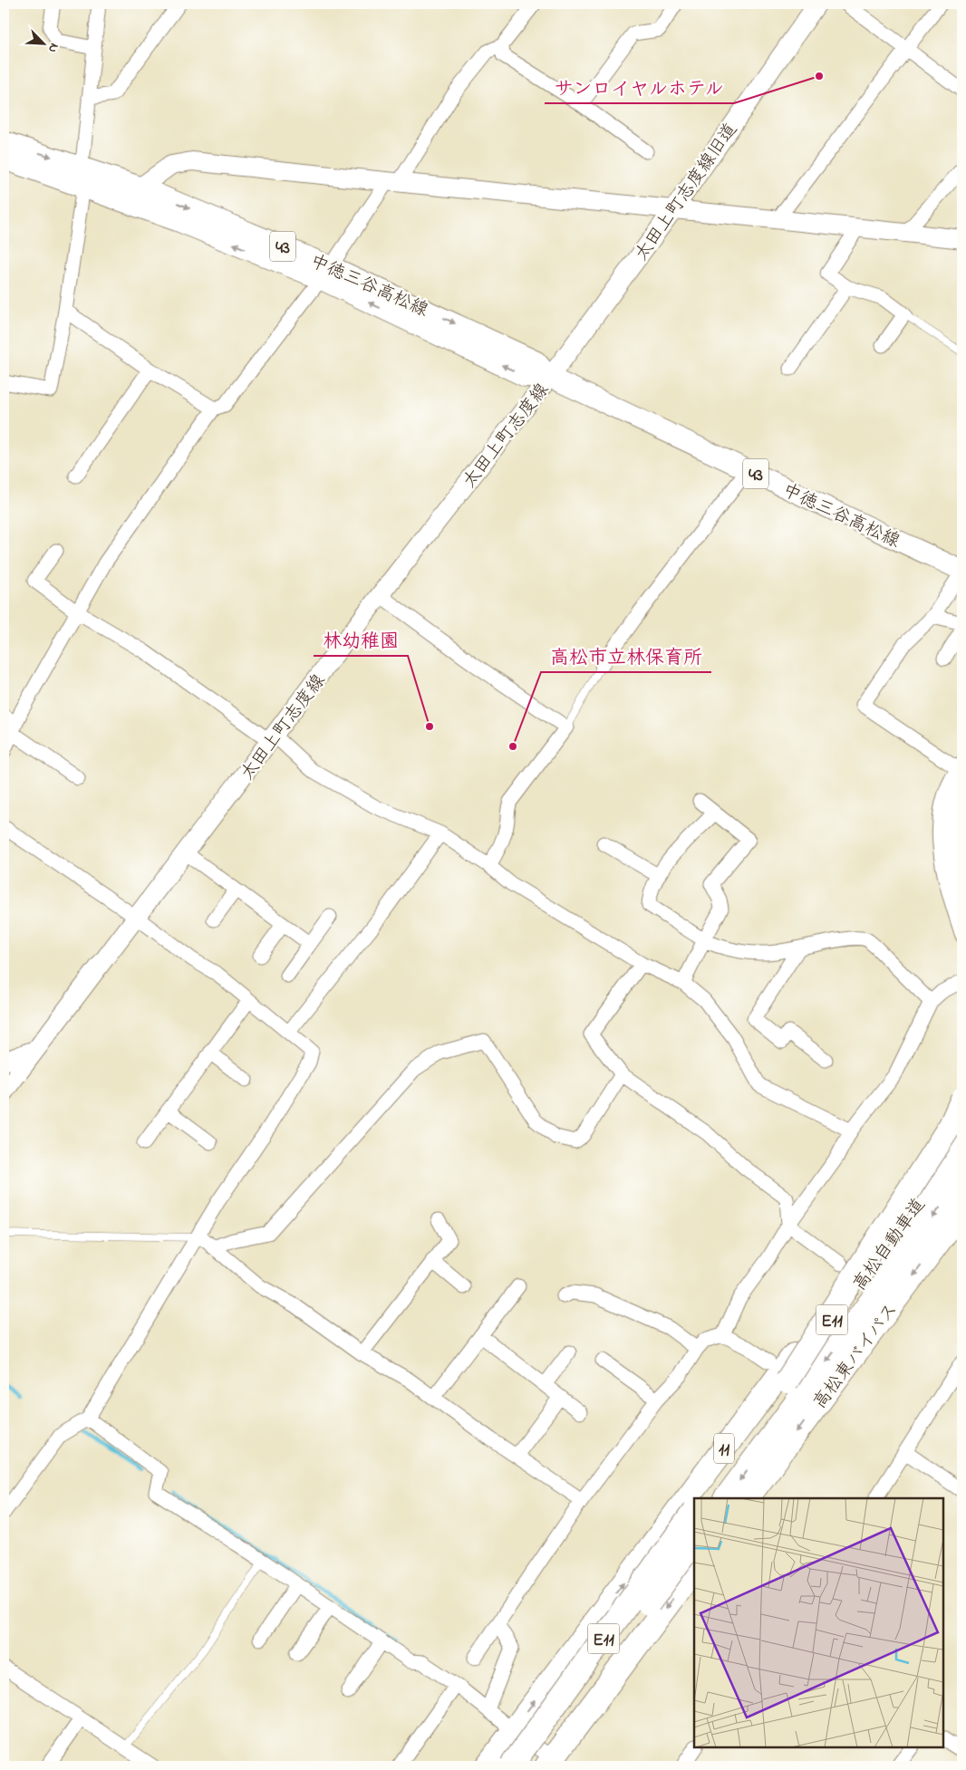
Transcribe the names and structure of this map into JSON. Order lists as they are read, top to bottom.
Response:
{
  "streets": {
    "highway": [
      "高松自動車道",
      "E11",
      "高松東バイパス",
      "11"
    ],
    "main road": ["43", "中徳三谷高松線"],
    "street": ["太田上町志度線旧道", "太田上町志度線"]
  },
  "crossings": [
    ["太田上町志度線旧道", "中徳三谷高松線"],
    ["太田上町志度線旧道", "太田上町志度線"],
    ["中徳三谷高松線", "太田上町志度線"]
  ],
  "places": ["サンロイヤルホテル", "林幼稚園", "高松市立林保育所"],
  "north": "bottom right"
}
